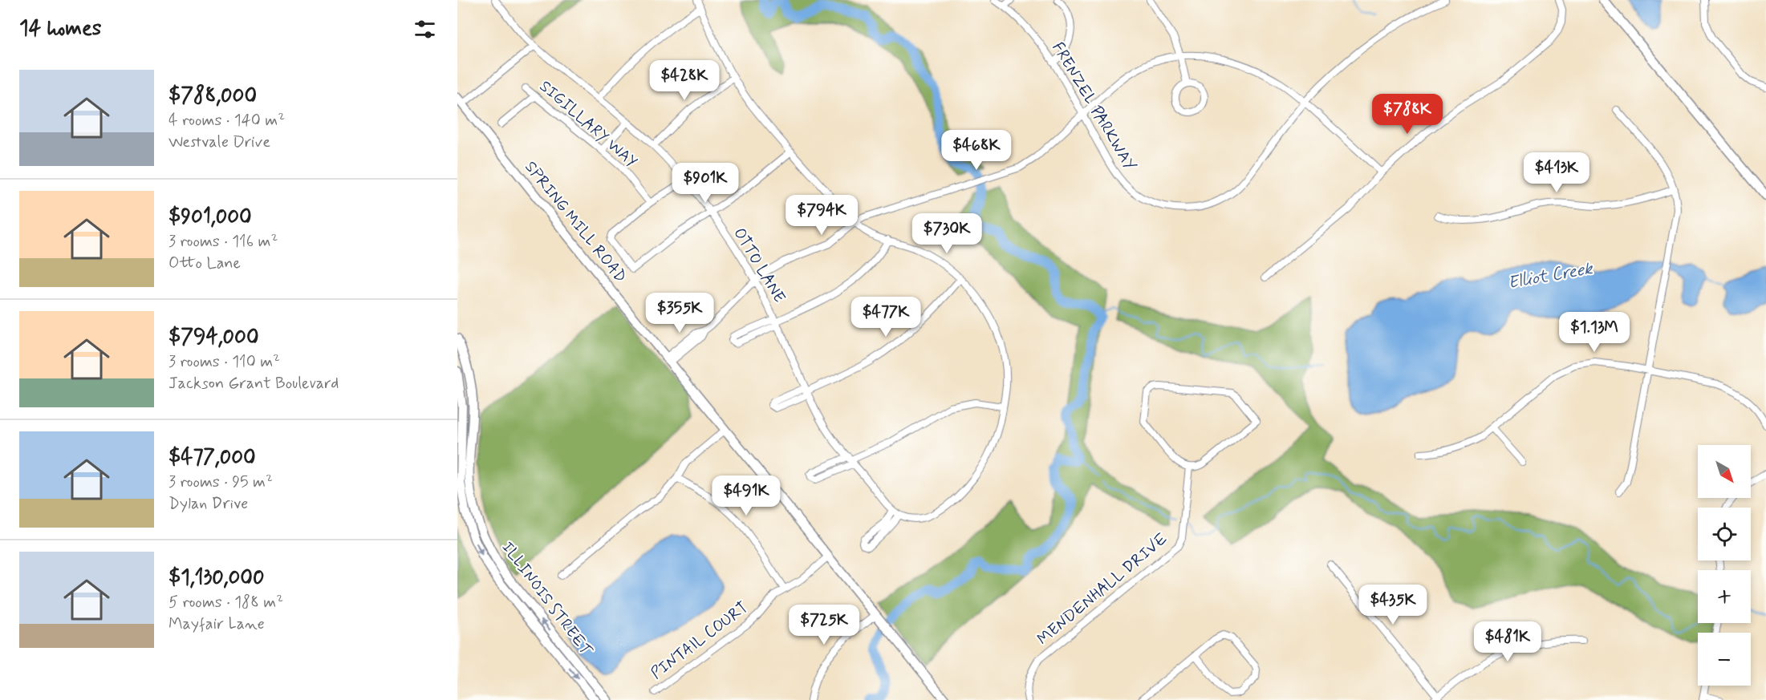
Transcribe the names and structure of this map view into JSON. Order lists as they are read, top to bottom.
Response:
{
  "streets": {
    "street": [
      "FRENZEL PARKWAY",
      "SIGILLARY WAY",
      "SPRING MILL ROAD",
      "OTTO LANE",
      "MENDENHALL DRIVE",
      "ILLINOIS STREET",
      "PINTAIL COURT"
    ]
  },
  "crossings": [
    ["SPRING MILL ROAD", "PINTAIL COURT"]
  ],
  "water": ["Elliot Creek"],
  "north": "bottom right",
  "page": {
    "heading": "14 homes",
    "list": [
      {
        "name": "$788,000",
        "note": "4 rooms · 140 m² · Westvale Drive"
      },
      {
        "name": "$901,000",
        "note": "3 rooms · 116 m² · Otto Lane"
      },
      {
        "name": "$794,000",
        "note": "3 rooms · 110 m² · Jackson Grant Boulevard"
      },
      {
        "name": "$477,000",
        "note": "3 rooms · 95 m² · Dylan Drive"
      },
      {
        "name": "$1,130,000",
        "note": "5 rooms · 188 m² · Mayfair Lane"
      }
    ],
    "price": [
      "$428K",
      "$788K",
      "$468K",
      "$413K",
      "$901K",
      "$794K",
      "$730K",
      "$355K",
      "$477K",
      "$1.13M",
      "$491K",
      "$435K",
      "$725K",
      "$481K"
    ],
    "map_buttons": ["+", "−"]
  }
}
